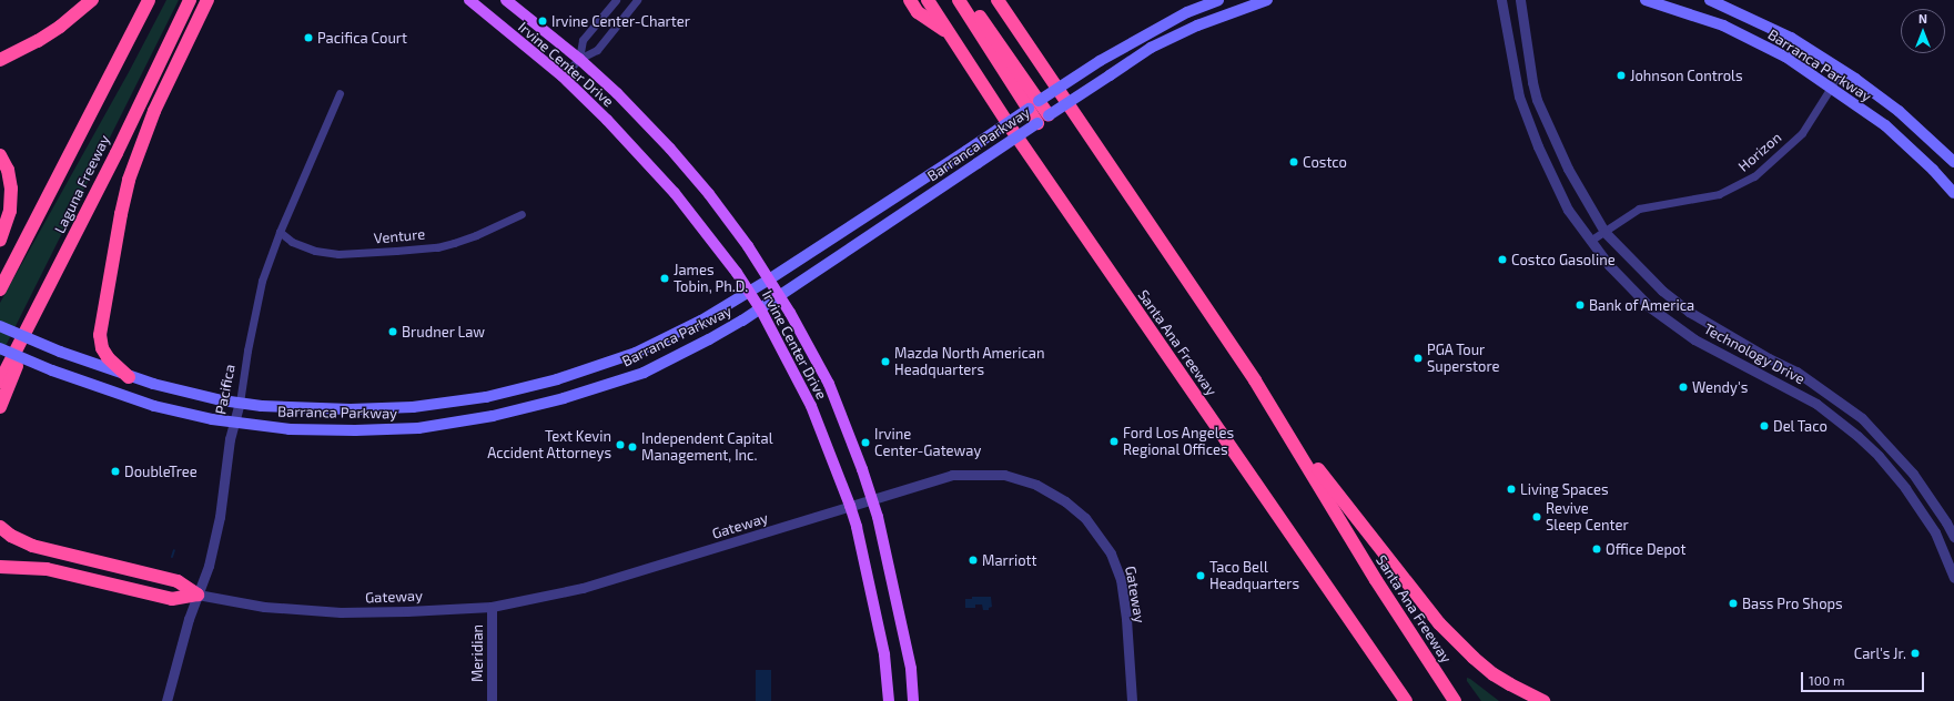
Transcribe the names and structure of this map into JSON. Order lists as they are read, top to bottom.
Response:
{
  "streets": {
    "highway": ["Laguna Freeway", "Santa Ana Freeway"],
    "main road": ["Irvine Center Drive", "Barranca Parkway"],
    "street": [
      "Horizon",
      "Venture",
      "Technology Drive",
      "Pacifica",
      "Gateway",
      "Meridian"
    ]
  },
  "crossings": [
    ["Irvine Center Drive", "Barranca Parkway"],
    ["Irvine Center Drive", "Gateway"],
    ["Barranca Parkway", "Horizon"],
    ["Barranca Parkway", "Pacifica"],
    ["Horizon", "Technology Drive"],
    ["Venture", "Pacifica"],
    ["Pacifica", "Gateway"],
    ["Gateway", "Meridian"]
  ],
  "places": [
    "Irvine Center-Charter",
    "Pacifica Court",
    "Johnson Controls",
    "Costco",
    "Costco Gasoline",
    "James Tobin, Ph.D.",
    "Bank of America",
    "Brudner Law",
    "PGA Tour Superstore",
    "Mazda North American Headquarters",
    "Wendy's",
    "Del Taco",
    "Ford Los Angeles Regional Offices",
    "Irvine Center-Gateway",
    "Text Kevin Accident Attorneys",
    "Independent Capital Management, Inc.",
    "DoubleTree",
    "Living Spaces",
    "Revive Sleep Center",
    "Office Depot",
    "Marriott",
    "Taco Bell Headquarters",
    "Bass Pro Shops",
    "Carl's Jr."
  ],
  "scale_bar": "100 m",
  "north": "top"
}
